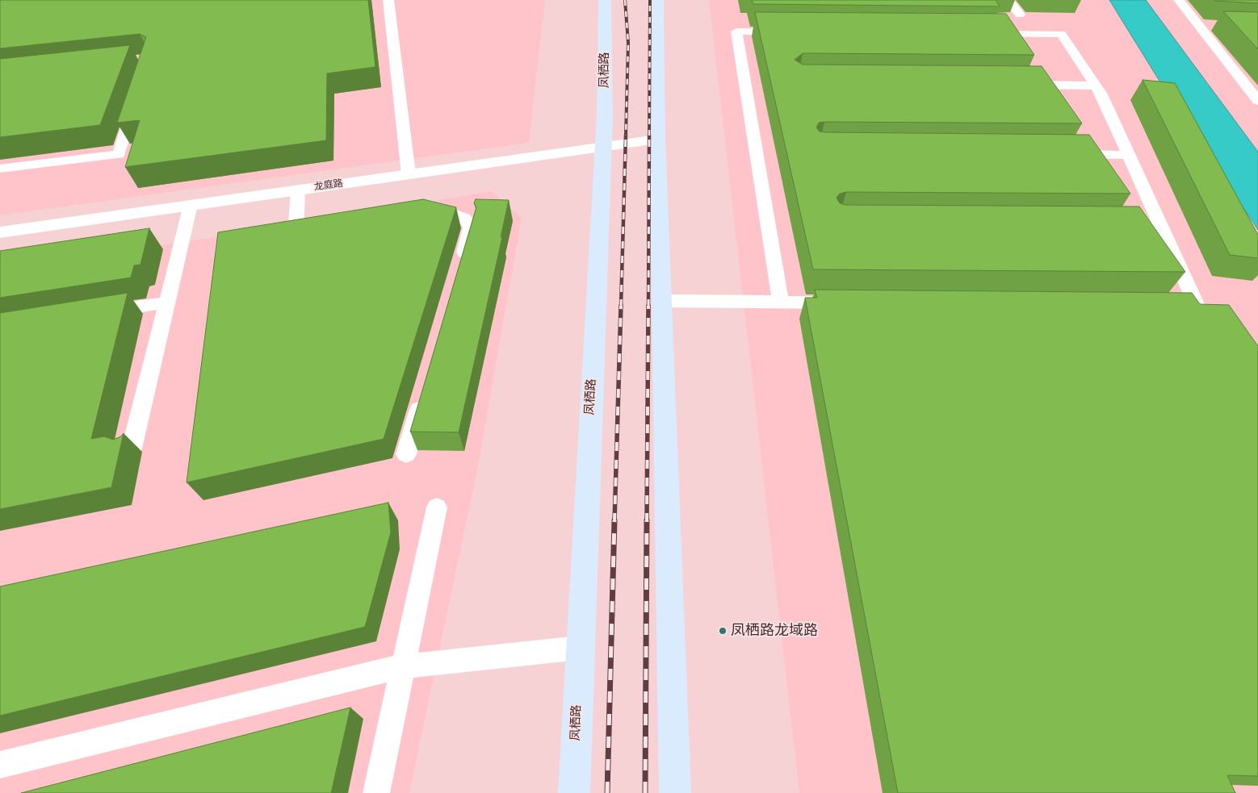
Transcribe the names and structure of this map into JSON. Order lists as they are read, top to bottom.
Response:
{
  "streets": {
    "main road": ["凤栖路"],
    "street": ["龙庭路"]
  },
  "crossings": [
    ["凤栖路", "龙庭路"]
  ],
  "places": ["凤栖路龙域路"]
}
